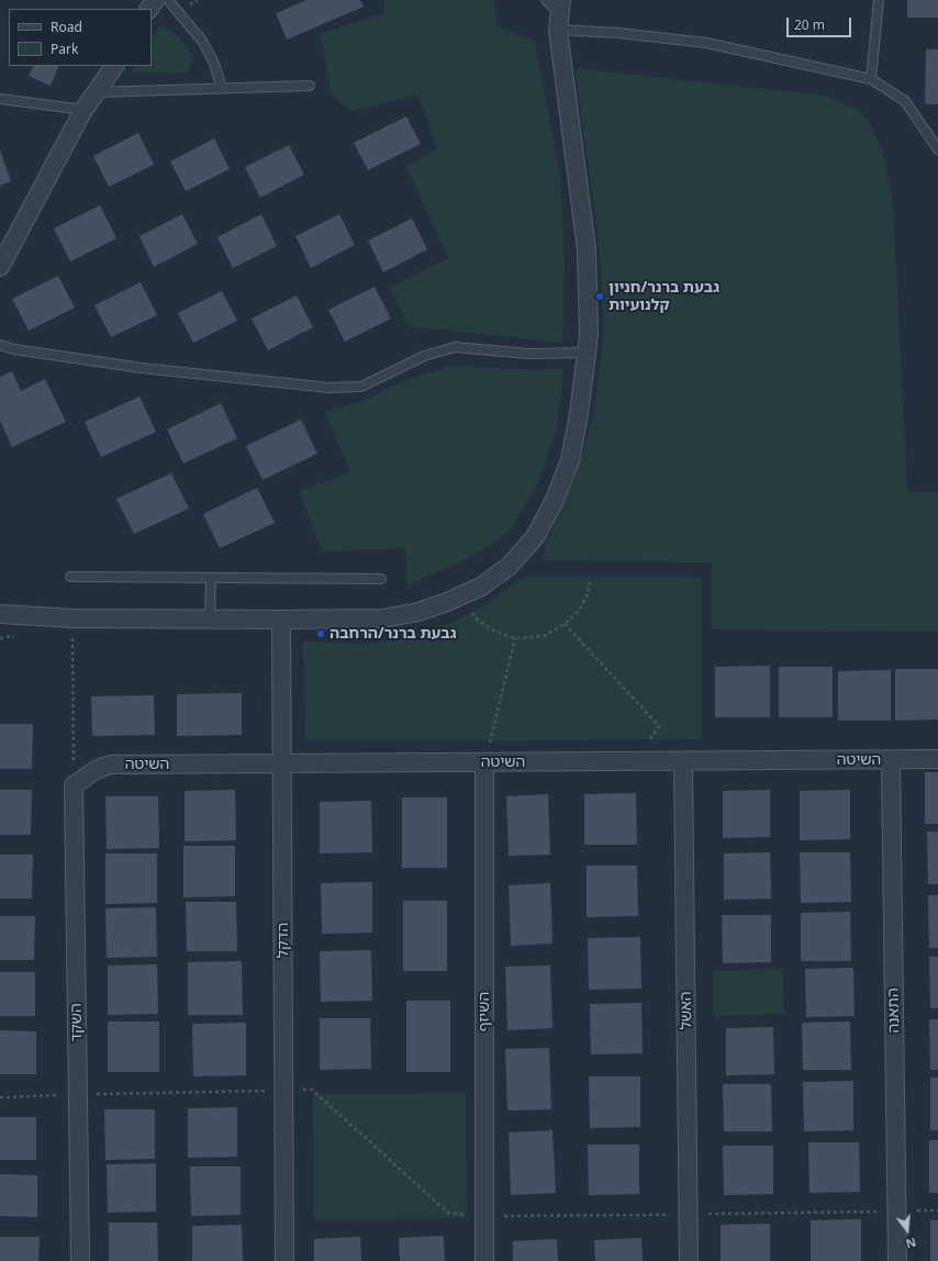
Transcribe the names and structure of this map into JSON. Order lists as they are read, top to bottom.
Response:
{
  "streets": {
    "street": [
      "השיטה",
      "הדקל",
      "האשל",
      "התאנה",
      "השיזף",
      "השקד"
    ]
  },
  "crossings": [
    ["השיטה", "הדקל"],
    ["השיטה", "האשל"],
    ["השיטה", "התאנה"],
    ["השיטה", "השיזף"],
    ["השיטה", "השקד"]
  ],
  "places": ["גבעת ברנר/חניון קלנועיות", "גבעת ברנר/הרחבה"],
  "legend": ["Road", "Park"],
  "scale_bar": "20 m",
  "north": "bottom"
}
